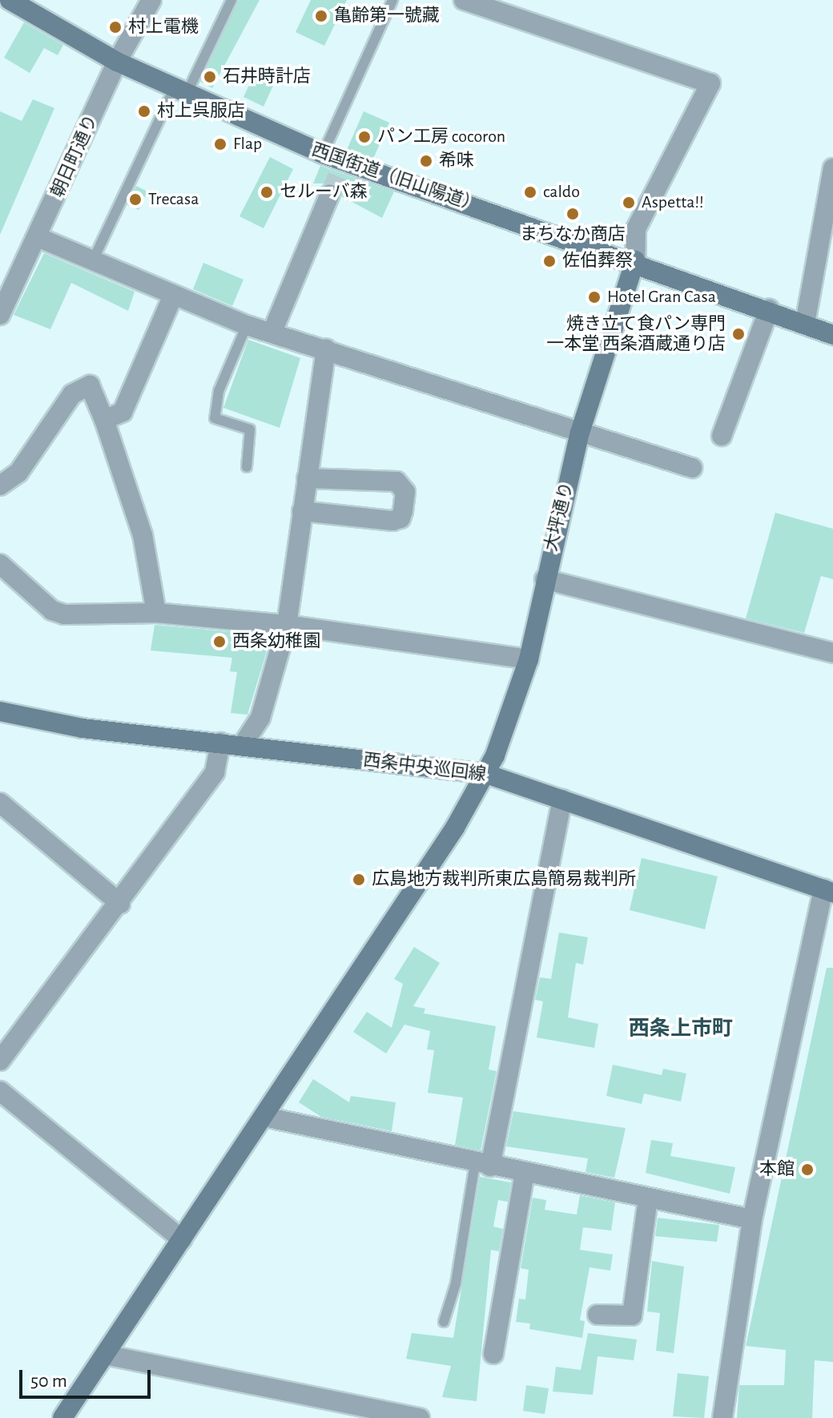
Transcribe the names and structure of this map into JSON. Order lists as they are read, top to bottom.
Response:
{
  "streets": {
    "street": [
      "朝日町通り",
      "西国街道（旧山陽道）",
      "大坪通り",
      "西条中央巡回線"
    ]
  },
  "crossings": [
    ["朝日町通り", "西国街道（旧山陽道）"],
    ["西国街道（旧山陽道）", "大坪通り"],
    ["大坪通り", "西条中央巡回線"]
  ],
  "districts": ["西条上市町"],
  "places": [
    "亀齢第一號藏",
    "村上電機",
    "石井時計店",
    "村上呉服店",
    "パン工房 cocoron",
    "Flap",
    "希味",
    "セルーバ森",
    "caldo",
    "Trecasa",
    "Aspetta!!",
    "まちなか商店",
    "佐伯葬祭",
    "Hotel Gran Casa",
    "焼き立て食パン専門 一本堂 西条酒蔵通り店",
    "西条幼稚園",
    "広島地方裁判所東広島簡易裁判所",
    "本館"
  ],
  "scale_bar": "50 m"
}
